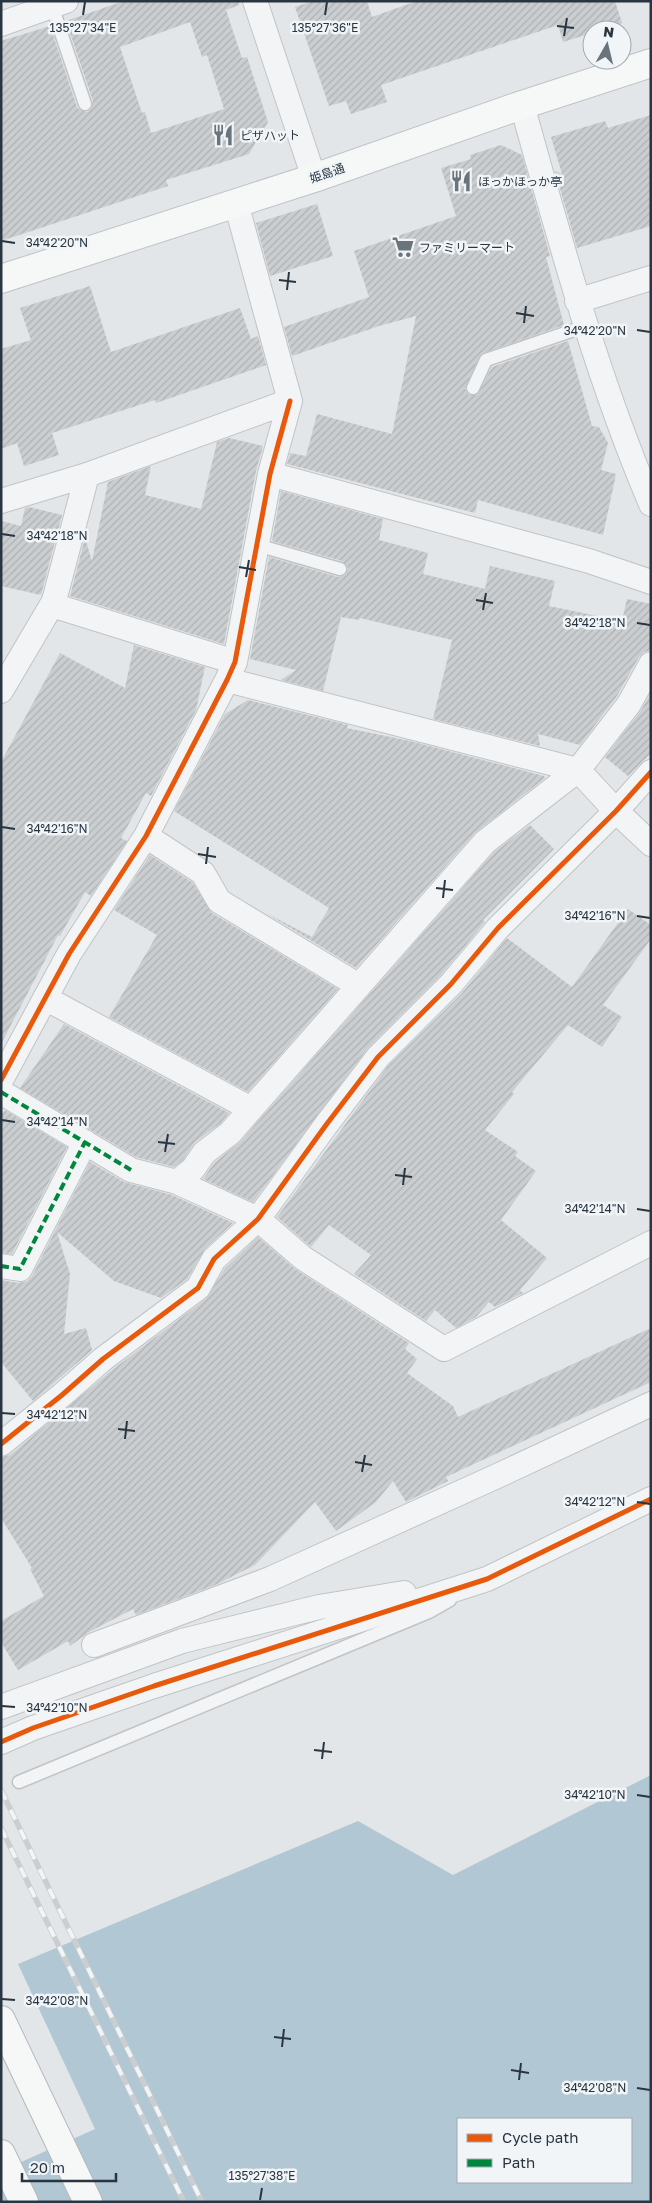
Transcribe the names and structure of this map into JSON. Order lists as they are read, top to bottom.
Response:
{
  "streets": {
    "main road": ["姫島通"]
  },
  "places": {
    "restaurant": ["ピザハット", "ほっかほっか亭"],
    "supermarket": ["ファミリーマート"]
  },
  "legend": ["Cycle path", "Path"],
  "scale_bar": "20 m",
  "north": "top",
  "coordinates": [
    "135°27'34\"E",
    "135°27'36\"E",
    "34°42'20\"N",
    "34°42'18\"N",
    "34°42'16\"N",
    "34°42'14\"N",
    "34°42'12\"N",
    "34°42'10\"N",
    "34°42'08\"N",
    "135°27'38\"E"
  ]
}
